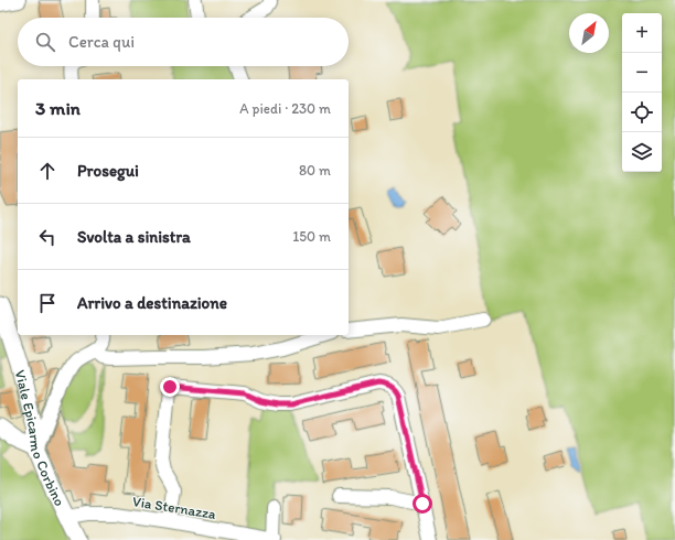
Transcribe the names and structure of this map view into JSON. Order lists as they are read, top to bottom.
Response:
{
  "streets": {
    "main road": ["Viale Epicarmo Corbino"],
    "street": ["Via Sternazza"]
  },
  "crossings": [
    ["Viale Epicarmo Corbino", "Via Sternazza"]
  ],
  "north": "top right",
  "page": {
    "map_buttons": ["+", "−"],
    "search": "Cerca qui",
    "heading": ["3 min", "A piedi · 230 m"],
    "list": [
      ["Prosegui", "80 m"],
      ["Svolta a sinistra", "150 m"],
      "Arrivo a destinazione"
    ]
  }
}
